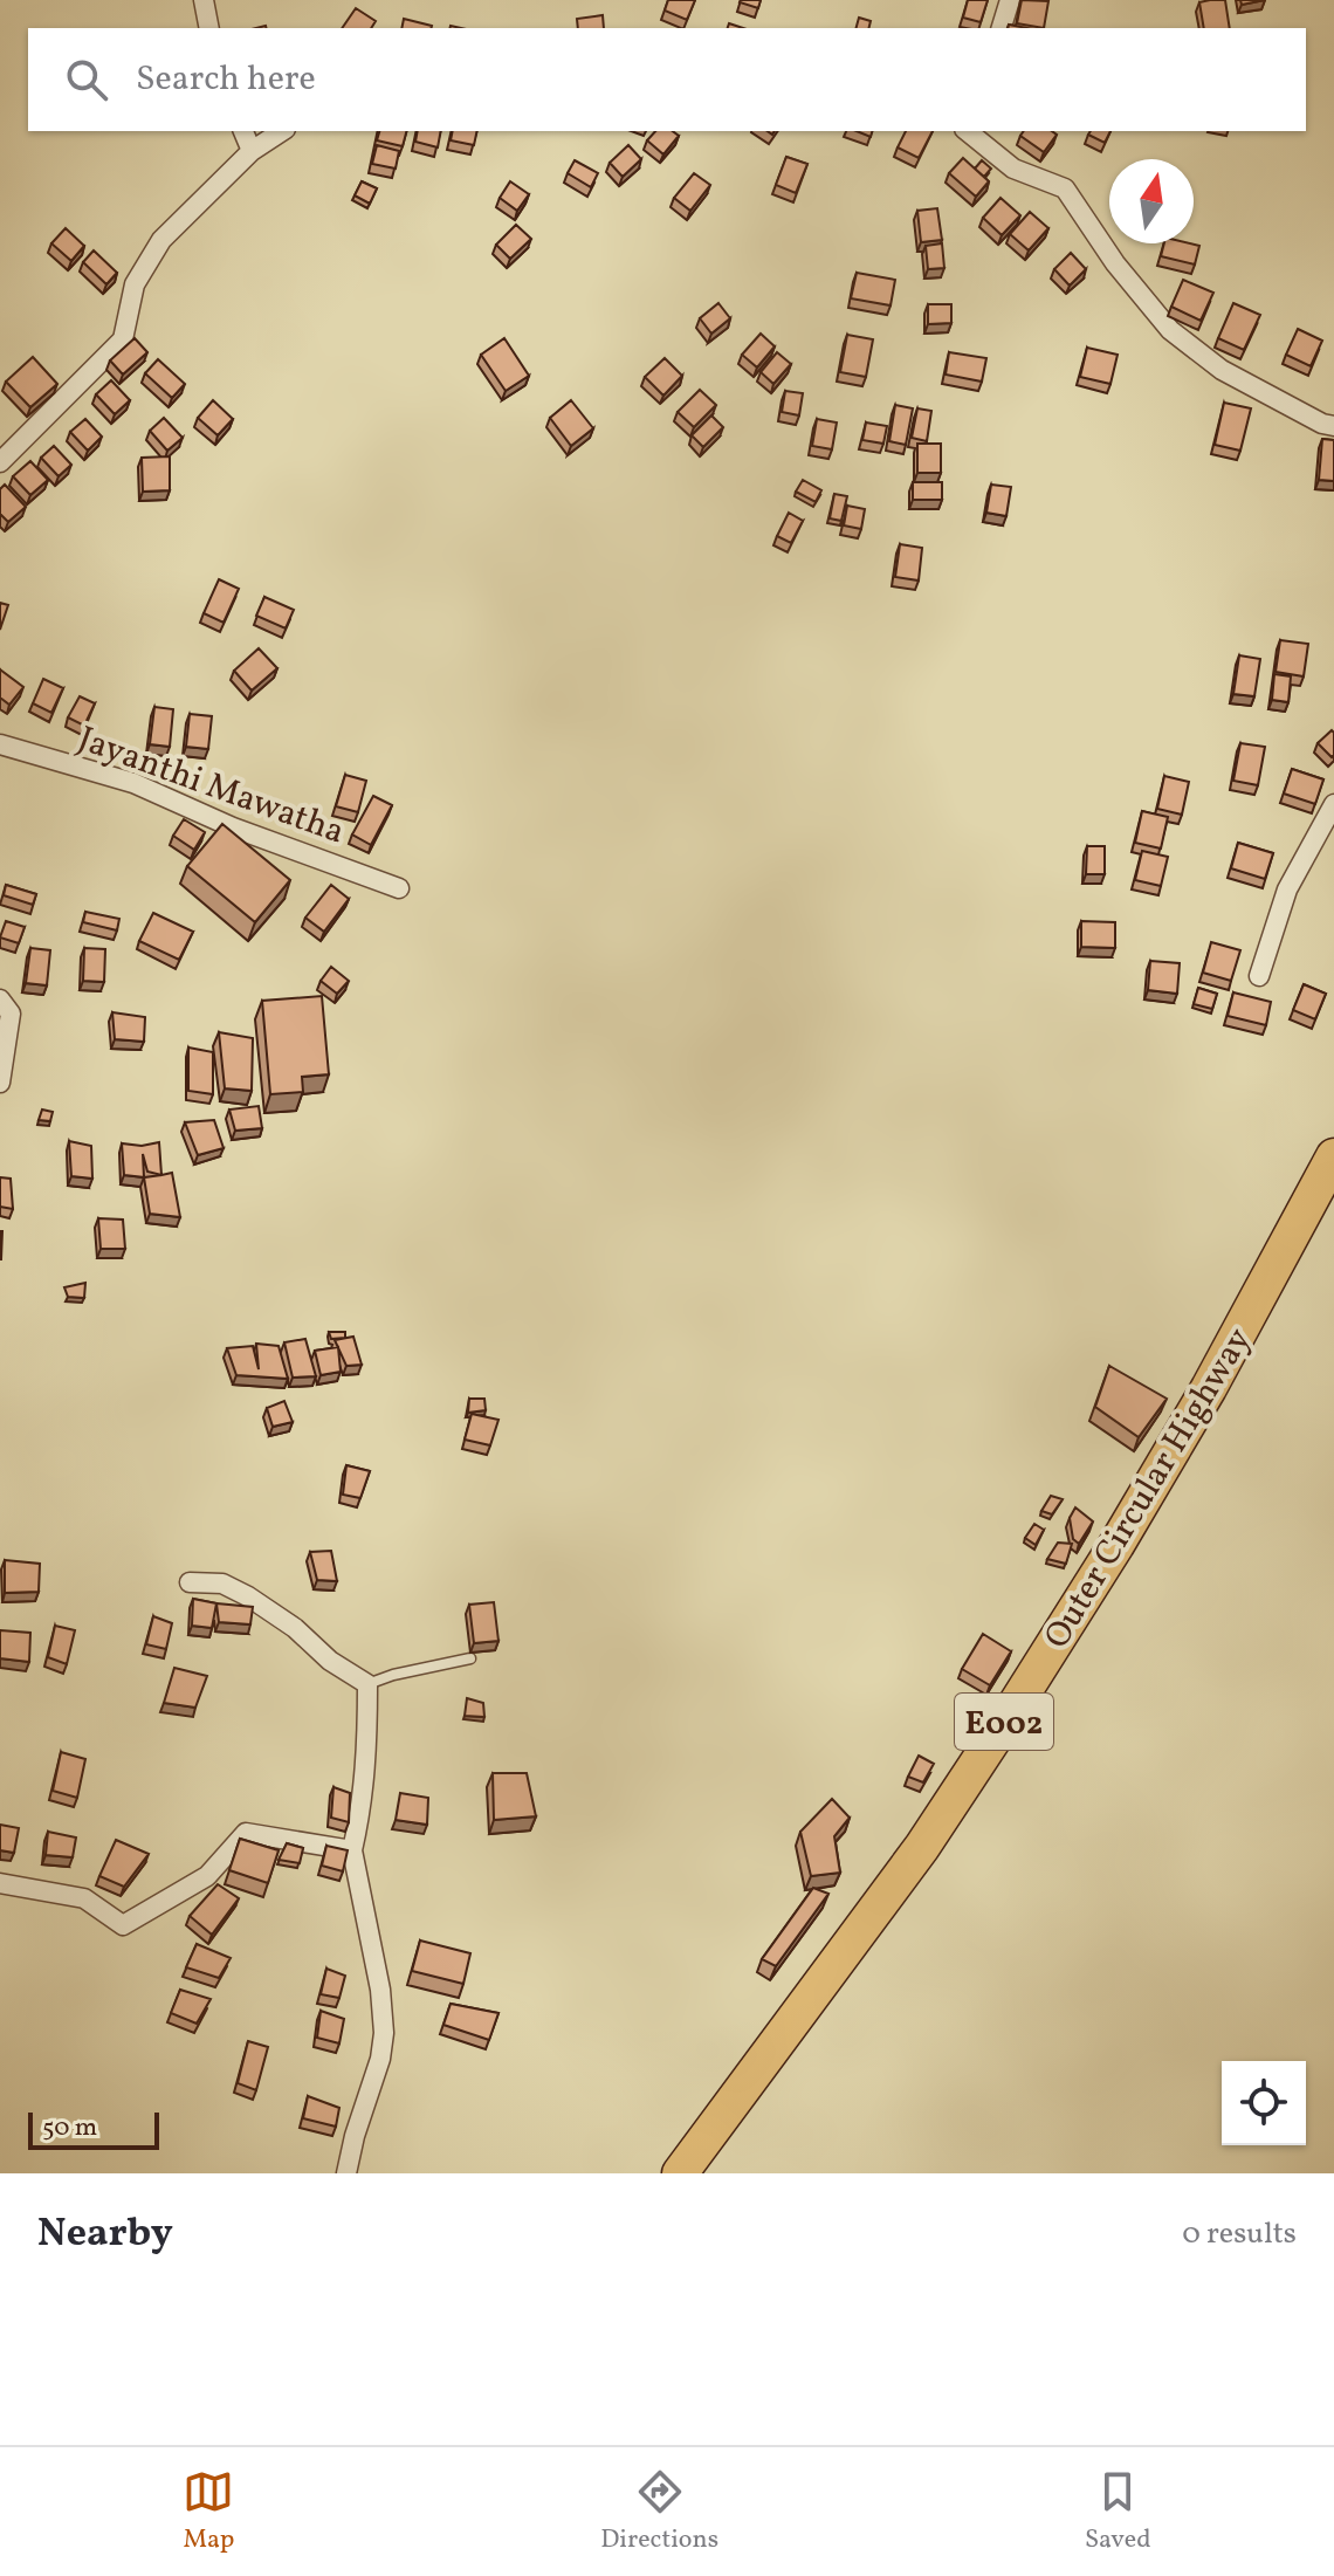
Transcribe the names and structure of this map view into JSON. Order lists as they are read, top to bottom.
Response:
{
  "streets": {
    "highway": ["Outer Circular Highway", "E002"],
    "street": ["Jayanthi Mawatha"]
  },
  "scale_bar": "50 m",
  "north": "top",
  "page": {
    "search": "Search here",
    "scale": "50 m",
    "heading": ["Nearby", "0 results"],
    "nav": ["Map", "Directions", "Saved"]
  }
}
